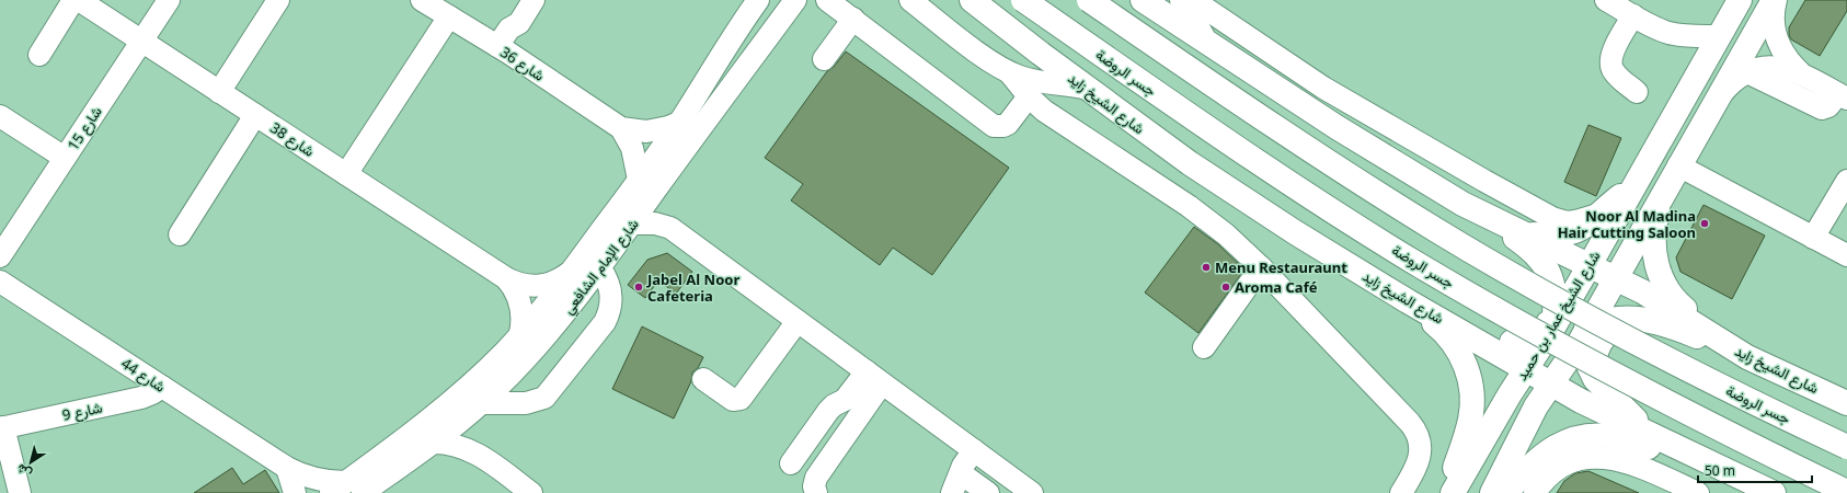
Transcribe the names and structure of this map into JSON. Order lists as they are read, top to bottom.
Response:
{
  "streets": {
    "main road": ["جسر الروضة", "شارع الشيخ زايد", "شارع الشيخ عمار بن حميد"],
    "street": [
      "شارع 36",
      "شارع 15",
      "شارع 38",
      "شارع الإمام الشافعي",
      "شارع 44",
      "شارع 9"
    ]
  },
  "crossings": [
    ["شارع 36", "شارع الإمام الشافعي"],
    ["شارع الشيخ زايد", "شارع الشيخ عمار بن حميد"],
    ["شارع 15", "شارع 38"],
    ["شارع 38", "شارع الإمام الشافعي"],
    ["شارع الإمام الشافعي", "شارع 44"],
    ["شارع 44", "شارع 9"]
  ],
  "places": [
    "Noor Al Madina Hair Cutting Saloon",
    "Menu Restauraunt",
    "Jabel Al Noor Cafeteria",
    "Aroma Café"
  ],
  "scale_bar": "50 m",
  "north": "bottom left"
}
